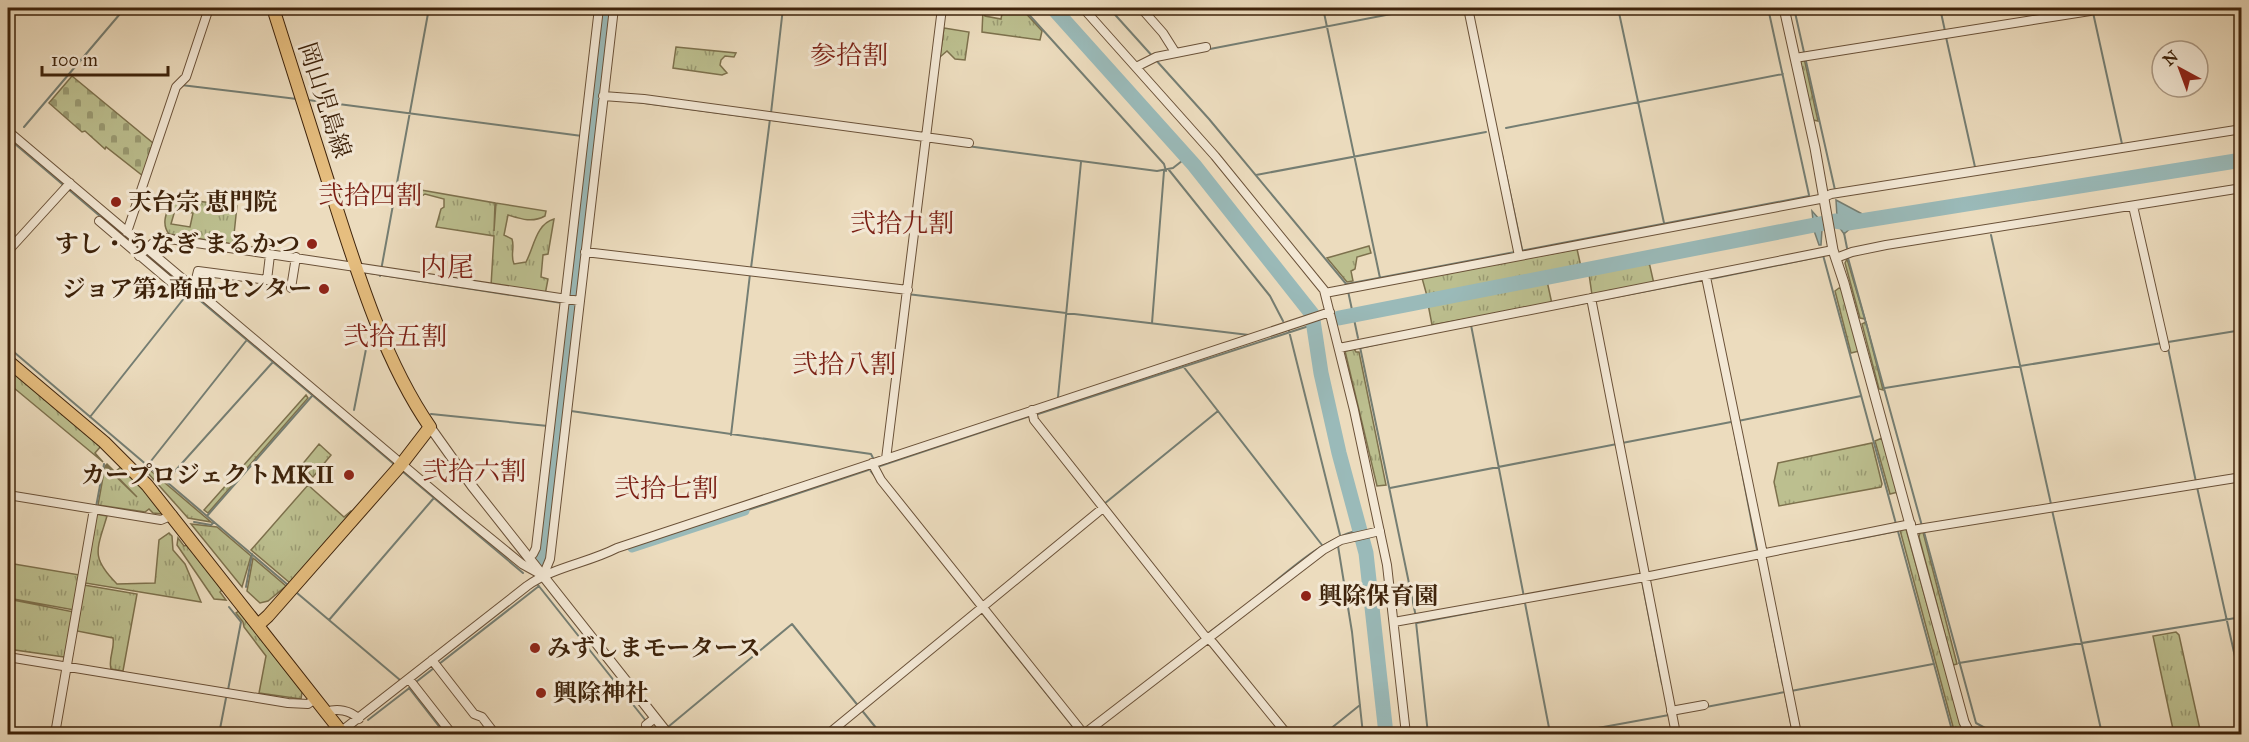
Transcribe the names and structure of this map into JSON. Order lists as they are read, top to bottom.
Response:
{
  "streets": {
    "main road": ["岡山児島線"]
  },
  "districts": [
    "参拾割",
    "弐拾四割",
    "弐拾九割",
    "内尾",
    "弐拾五割",
    "弐拾八割",
    "弐拾六割",
    "弐拾七割"
  ],
  "places": [
    "天台宗 恵門院",
    "すし・うなぎ まるかつ",
    "ジョア第2商品センター",
    "カープロジェクトMKⅡ",
    "興除保育園",
    "みずしまモータース",
    "興除神社"
  ],
  "scale_bar": "100 m",
  "north": "top left"
}
